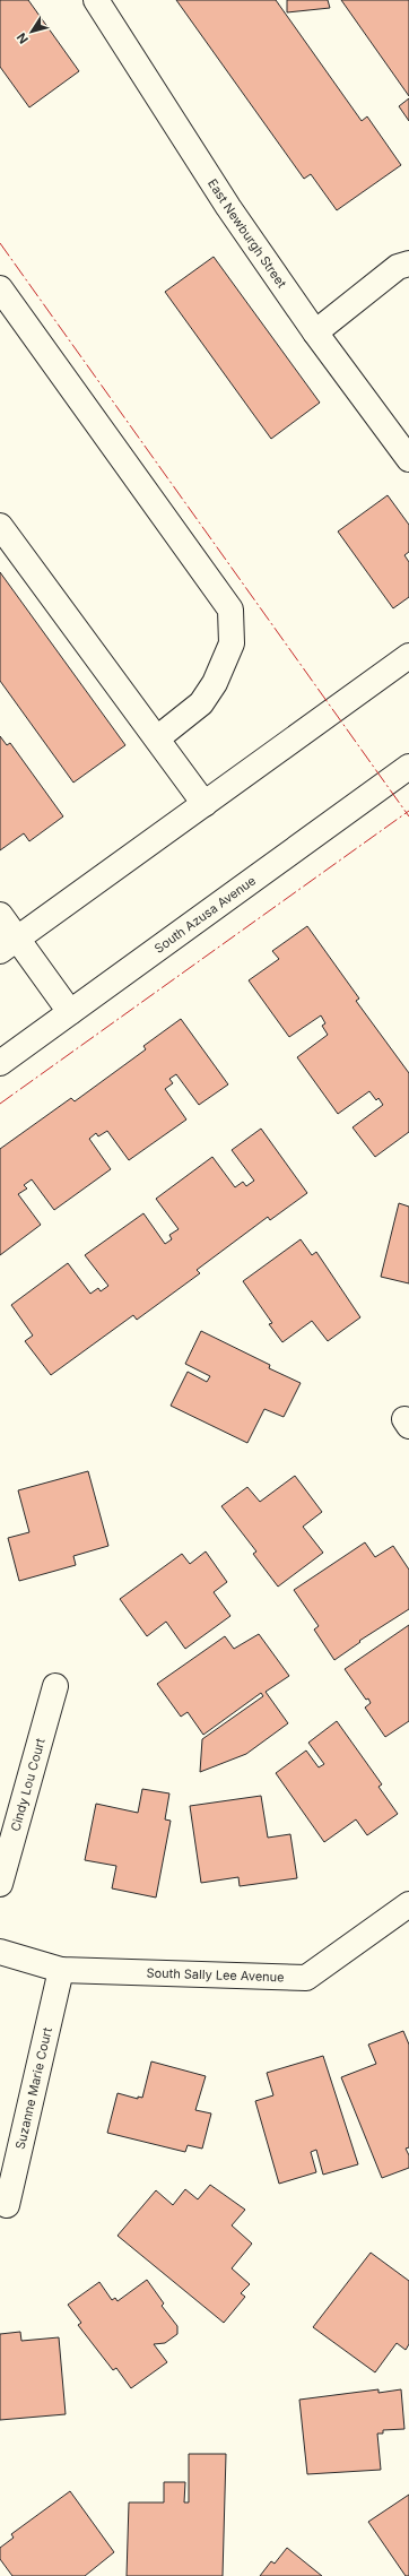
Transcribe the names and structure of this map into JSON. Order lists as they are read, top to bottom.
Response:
{
  "streets": {
    "street": [
      "East Newburgh Street",
      "South Azusa Avenue",
      "Cindy Lou Court",
      "South Sally Lee Avenue",
      "Suzanne Marie Court"
    ]
  },
  "crossings": [
    ["South Sally Lee Avenue", "Suzanne Marie Court"]
  ],
  "north": "bottom left"
}
